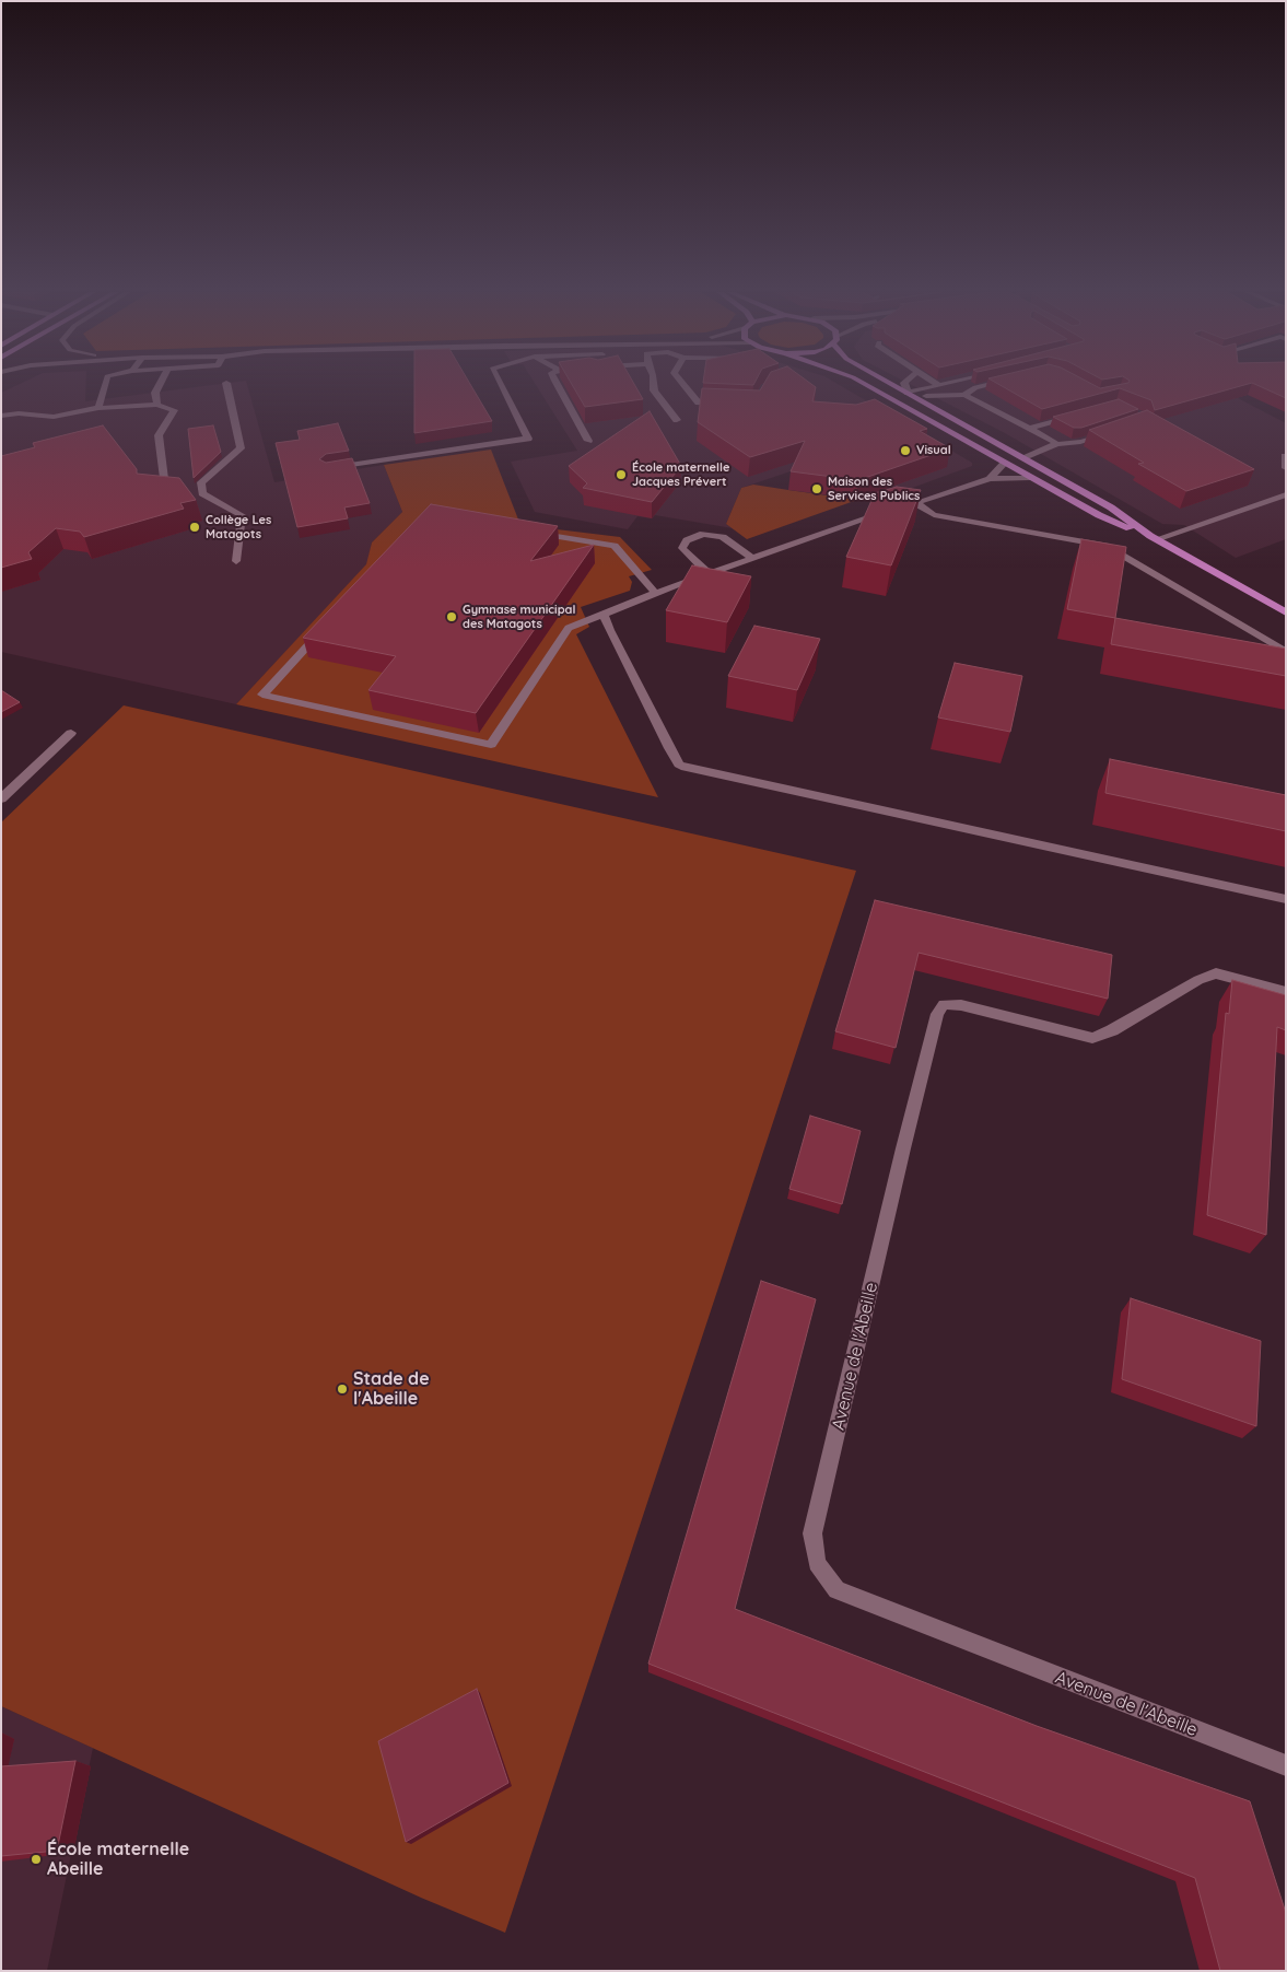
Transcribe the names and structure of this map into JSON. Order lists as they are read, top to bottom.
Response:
{
  "streets": {
    "street": ["Avenue de l'Abeille"]
  },
  "places": [
    "Visual",
    "École maternelle Jacques Prévert",
    "Maison des Services Publics",
    "Collège Les Matagots",
    "Gymnase municipal des Matagots",
    "Stade de l'Abeille",
    "École maternelle Abeille"
  ]
}
